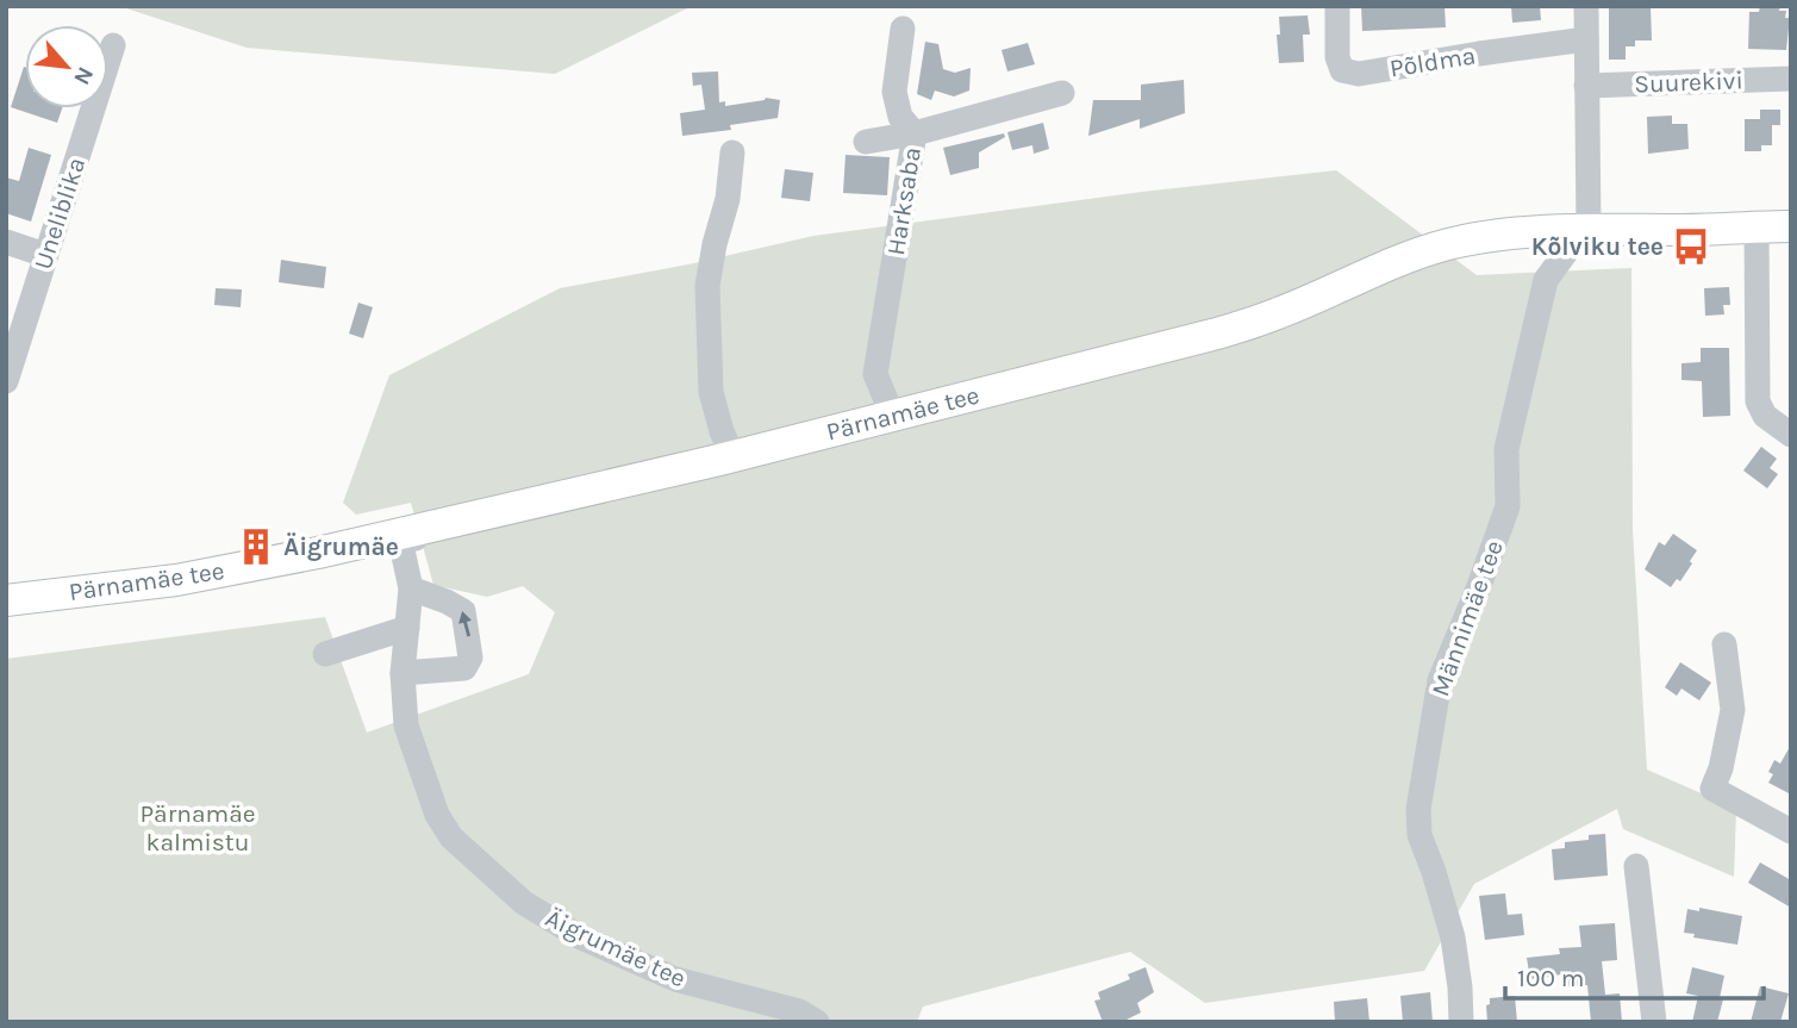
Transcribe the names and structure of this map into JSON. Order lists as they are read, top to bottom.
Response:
{
  "streets": {
    "main road": ["Pärnamäe tee"],
    "street": [
      "Põldma",
      "Suurekivi",
      "Harksaba",
      "Uneliblika",
      "Männimäe tee",
      "Äigrumäe tee"
    ]
  },
  "crossings": [
    ["Harksaba", "Pärnamäe tee"],
    ["Pärnamäe tee", "Männimäe tee"],
    ["Pärnamäe tee", "Äigrumäe tee"]
  ],
  "parks": ["Pärnamäe kalmistu"],
  "places": {
    "bus stop": ["Kõlviku tee"],
    "building": ["Äigrumäe"]
  },
  "scale_bar": "100 m",
  "north": "bottom right"
}
